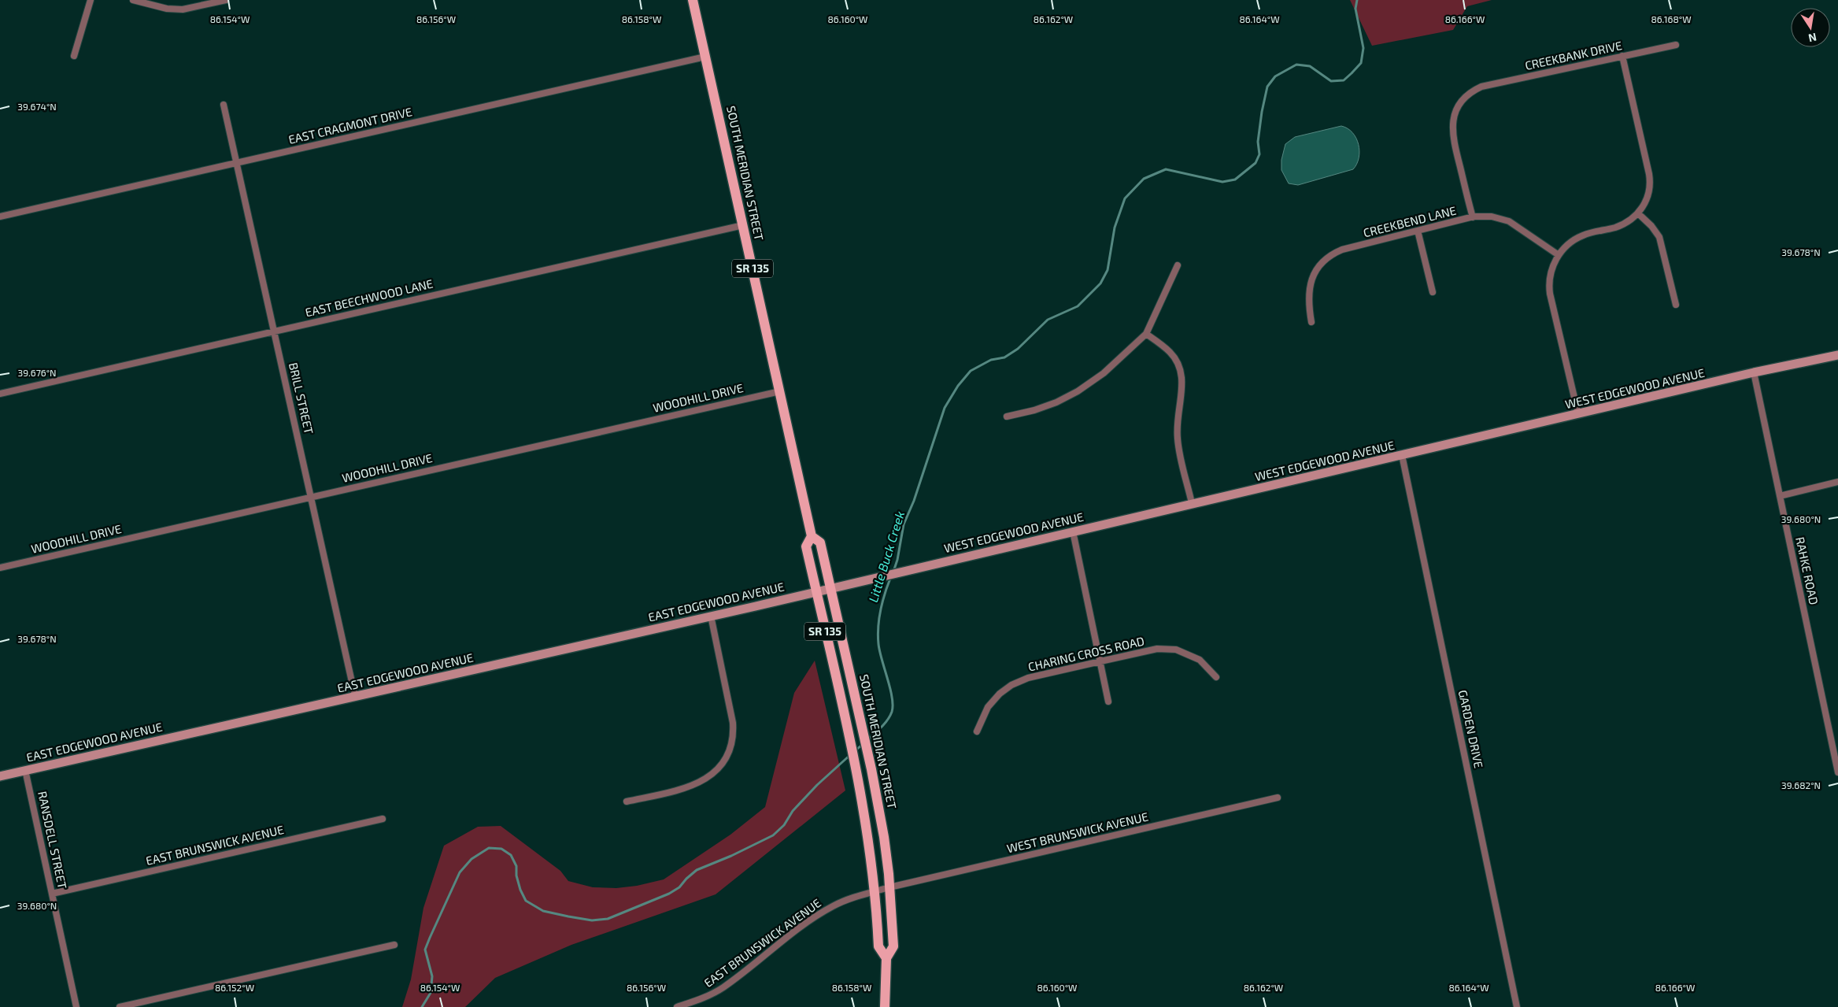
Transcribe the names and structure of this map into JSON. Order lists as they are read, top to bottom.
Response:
{
  "streets": {
    "main road": [
      "SOUTH MERIDIAN STREET",
      "SR 135",
      "WEST EDGEWOOD AVENUE",
      "EAST EDGEWOOD AVENUE"
    ],
    "street": [
      "CREEKBANK DRIVE",
      "EAST CRAGMONT DRIVE",
      "CREEKBEND LANE",
      "EAST BEECHWOOD LANE",
      "BRILL STREET",
      "WOODHILL DRIVE",
      "RAHKE ROAD",
      "CHARING CROSS ROAD",
      "GARDEN DRIVE",
      "WEST BRUNSWICK AVENUE",
      "RANSDELL STREET",
      "EAST BRUNSWICK AVENUE"
    ]
  },
  "crossings": [
    ["CREEKBANK DRIVE", "CREEKBEND LANE"],
    ["EAST CRAGMONT DRIVE", "SOUTH MERIDIAN STREET"],
    ["EAST CRAGMONT DRIVE", "BRILL STREET"],
    ["SOUTH MERIDIAN STREET", "EAST BEECHWOOD LANE"],
    ["SOUTH MERIDIAN STREET", "WEST EDGEWOOD AVENUE"],
    ["SOUTH MERIDIAN STREET", "WOODHILL DRIVE"],
    ["SOUTH MERIDIAN STREET", "EAST EDGEWOOD AVENUE"],
    ["SOUTH MERIDIAN STREET", "WEST BRUNSWICK AVENUE"],
    ["SOUTH MERIDIAN STREET", "EAST BRUNSWICK AVENUE"],
    ["EAST BEECHWOOD LANE", "BRILL STREET"],
    ["WEST EDGEWOOD AVENUE", "RAHKE ROAD"],
    ["WEST EDGEWOOD AVENUE", "EAST EDGEWOOD AVENUE"],
    ["WEST EDGEWOOD AVENUE", "GARDEN DRIVE"],
    ["BRILL STREET", "WOODHILL DRIVE"],
    ["BRILL STREET", "EAST EDGEWOOD AVENUE"],
    ["EAST EDGEWOOD AVENUE", "RANSDELL STREET"],
    ["WEST BRUNSWICK AVENUE", "EAST BRUNSWICK AVENUE"],
    ["RANSDELL STREET", "EAST BRUNSWICK AVENUE"]
  ],
  "water": ["Little Buck Creek"],
  "north": "bottom",
  "coordinates": [
    "86.154°W",
    "86.156°W",
    "86.158°W",
    "86.160°W",
    "86.162°W",
    "86.164°W",
    "86.166°W",
    "86.168°W",
    "39.674°N",
    "39.678°N",
    "39.676°N",
    "39.680°N",
    "39.682°N",
    "86.152°W"
  ]
}
